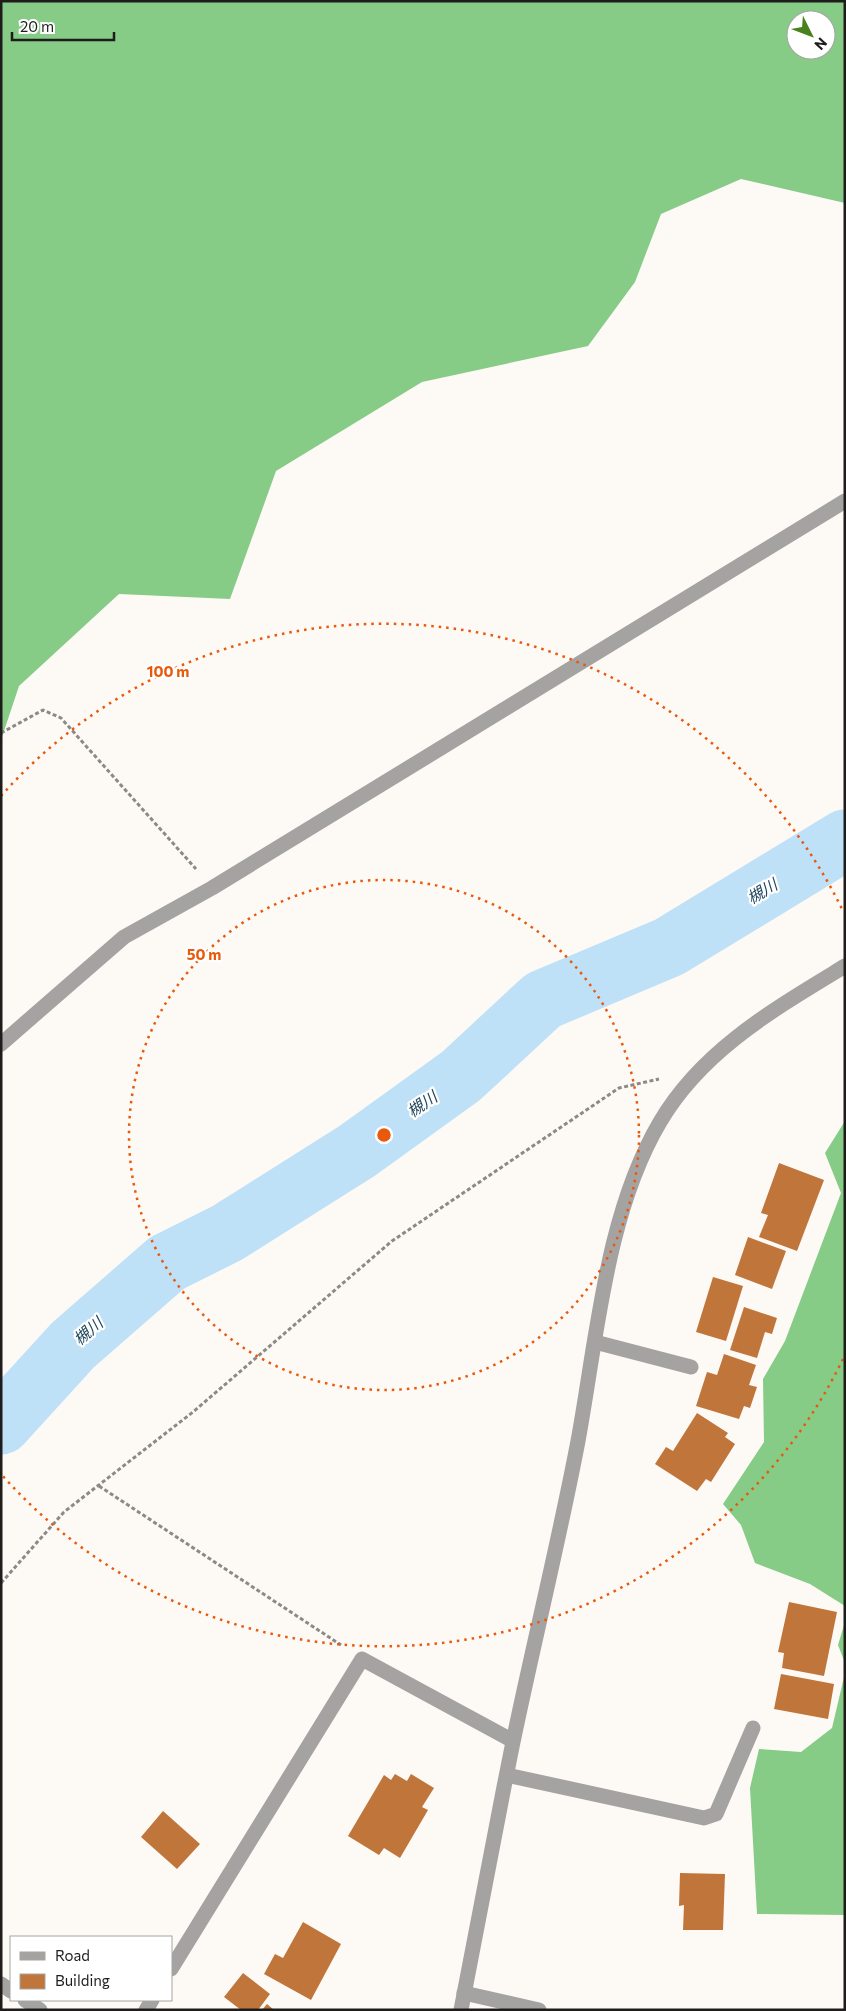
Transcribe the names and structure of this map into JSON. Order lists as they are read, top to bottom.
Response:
{
  "water": ["槻川"],
  "legend": ["Road", "Building"],
  "scale_bar": "20 m",
  "north": "bottom right",
  "rings": ["100 m", "50 m"]
}
